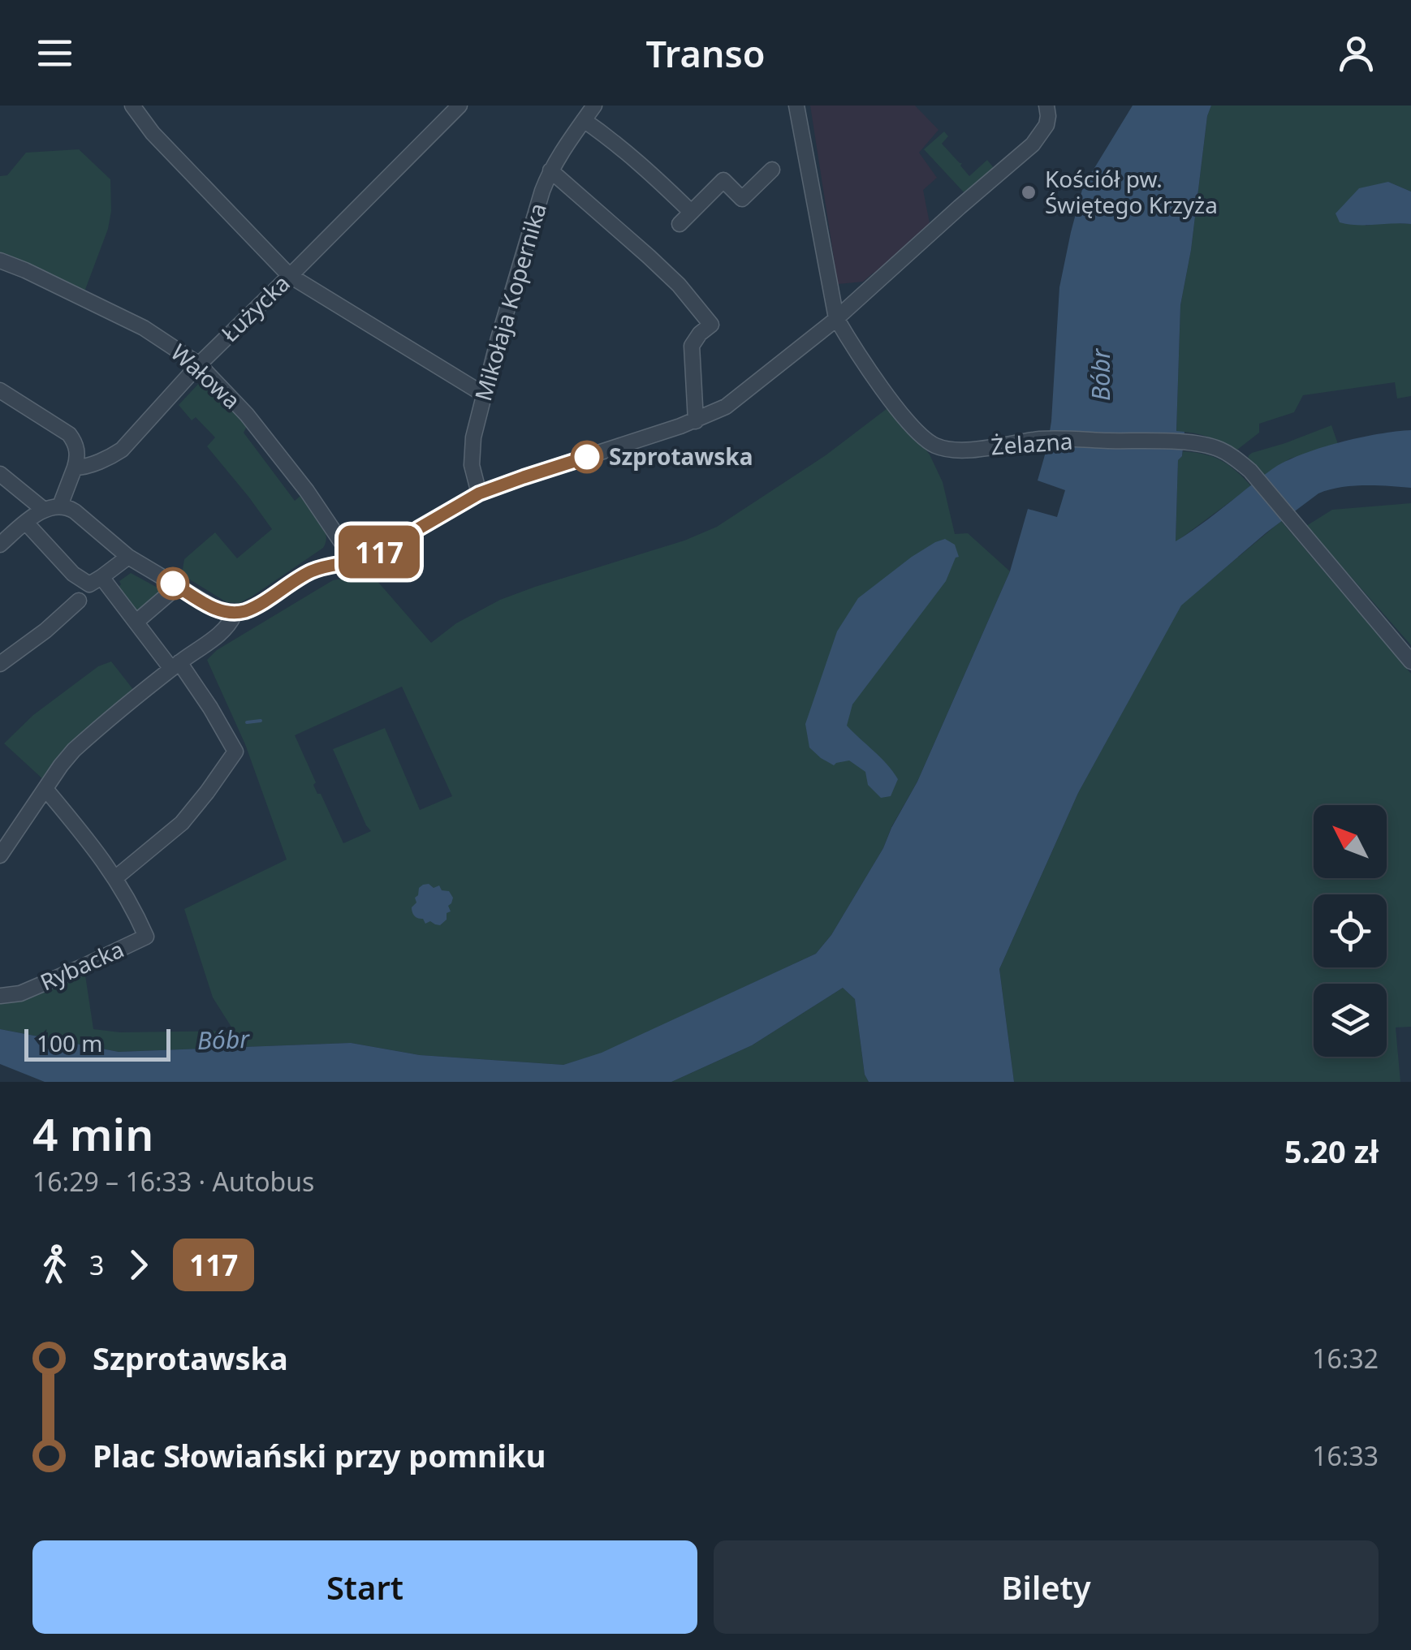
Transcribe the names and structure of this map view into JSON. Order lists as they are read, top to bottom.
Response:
{
  "streets": {
    "street": [
      "Mikołaja Kopernika",
      "Łużycka",
      "Wałowa",
      "Żelazna",
      "Rybacka"
    ]
  },
  "crossings": [
    ["Łużycka", "Wałowa"]
  ],
  "water": ["Bóbr"],
  "places": ["Kościół pw. Świętego Krzyża", "Szprotawska"],
  "lines": ["bus line 117"],
  "scale_bar": "100 m",
  "north": "top left",
  "page": {
    "header": "Transo",
    "on_map": "117",
    "scale": "100 m",
    "heading": ["4 min", "16:29 – 16:33 · Autobus", "5.20 zł"],
    "legs": ["3", "117"],
    "list": [
      {
        "name": "Szprotawska",
        "value": "16:32"
      },
      {
        "name": "Plac Słowiański przy pomniku",
        "value": "16:33"
      }
    ],
    "buttons": ["Start", "Bilety"]
  }
}
